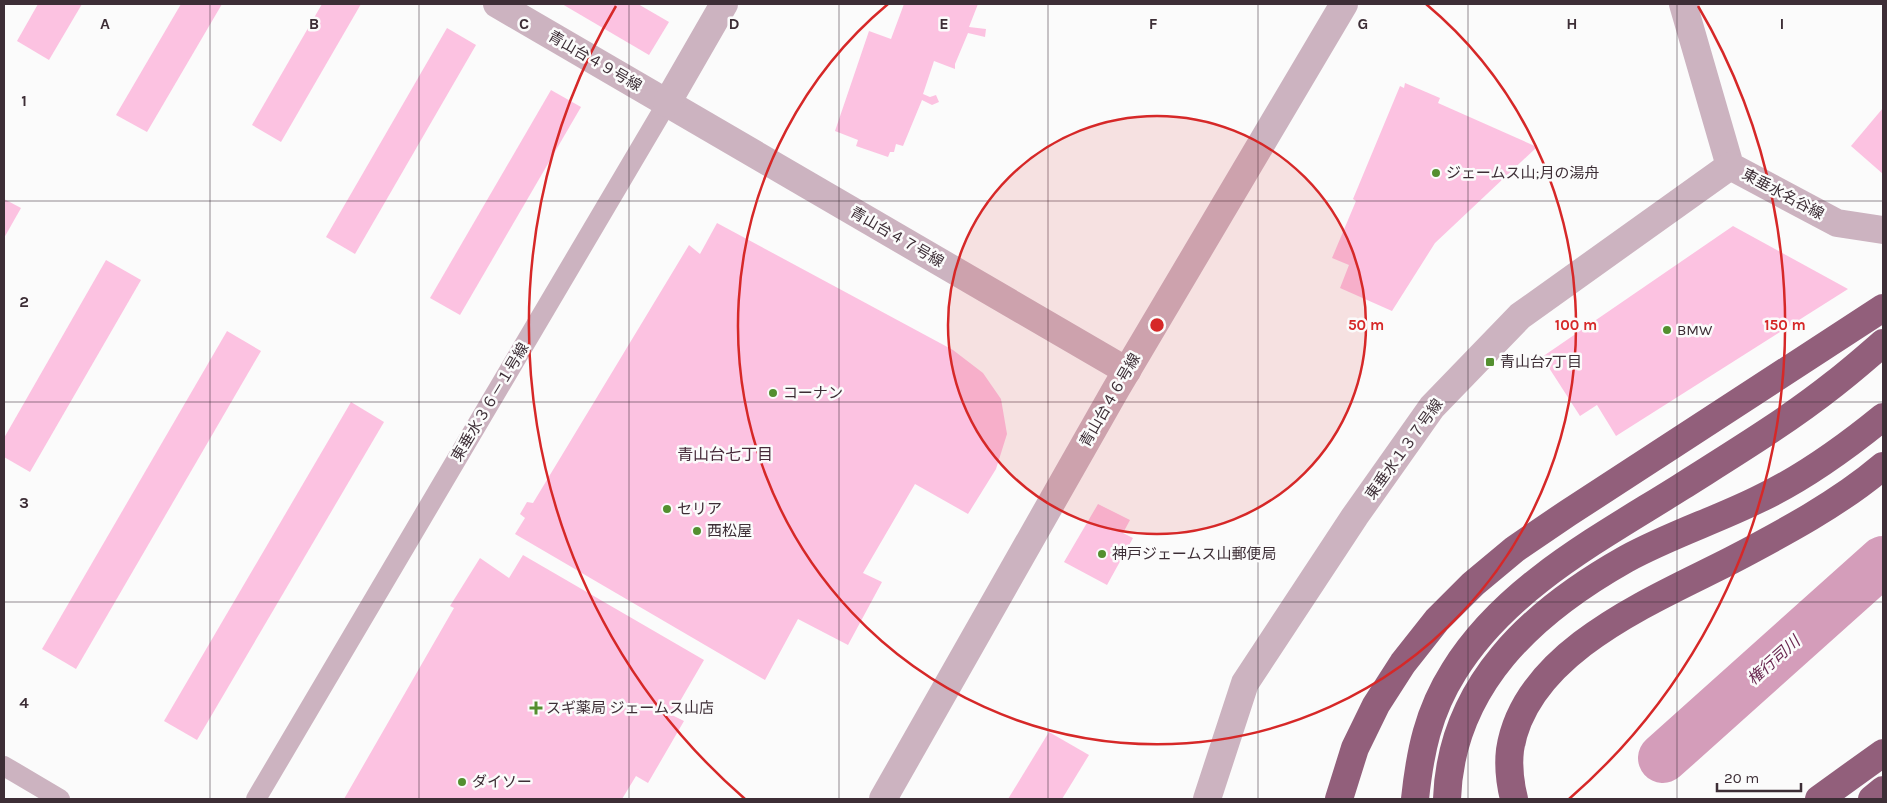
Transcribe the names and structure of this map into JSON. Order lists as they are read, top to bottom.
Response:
{
  "streets": {
    "street": [
      "青山台４９号線",
      "東垂水名谷線",
      "青山台４７号線",
      "青山台４６号線",
      "東垂水３６－１号線",
      "東垂水１３７号線"
    ]
  },
  "crossings": [
    ["青山台４９号線", "青山台４７号線"],
    ["青山台４９号線", "東垂水３６－１号線"],
    ["東垂水名谷線", "東垂水１３７号線"],
    ["青山台４７号線", "青山台４６号線"],
    ["青山台４７号線", "東垂水３６－１号線"]
  ],
  "districts": ["青山台七丁目"],
  "water": ["権行司川"],
  "places": {
    "other": [
      "ジェームス山;月の湯舟",
      "BMW",
      "コーナン",
      "セリア",
      "西松屋",
      "神戸ジェームス山郵便局",
      "ダイソー"
    ],
    "transit": ["青山台7丁目"],
    "health": ["スギ薬局 ジェームス山店"]
  },
  "scale_bar": "20 m",
  "grid": {
    "columns": [
      "A",
      "B",
      "C",
      "D",
      "E",
      "F",
      "G",
      "H",
      "I"
    ],
    "rows": [
      "1",
      "2",
      "3",
      "4"
    ]
  },
  "rings": ["50 m", "100 m", "150 m"]
}
